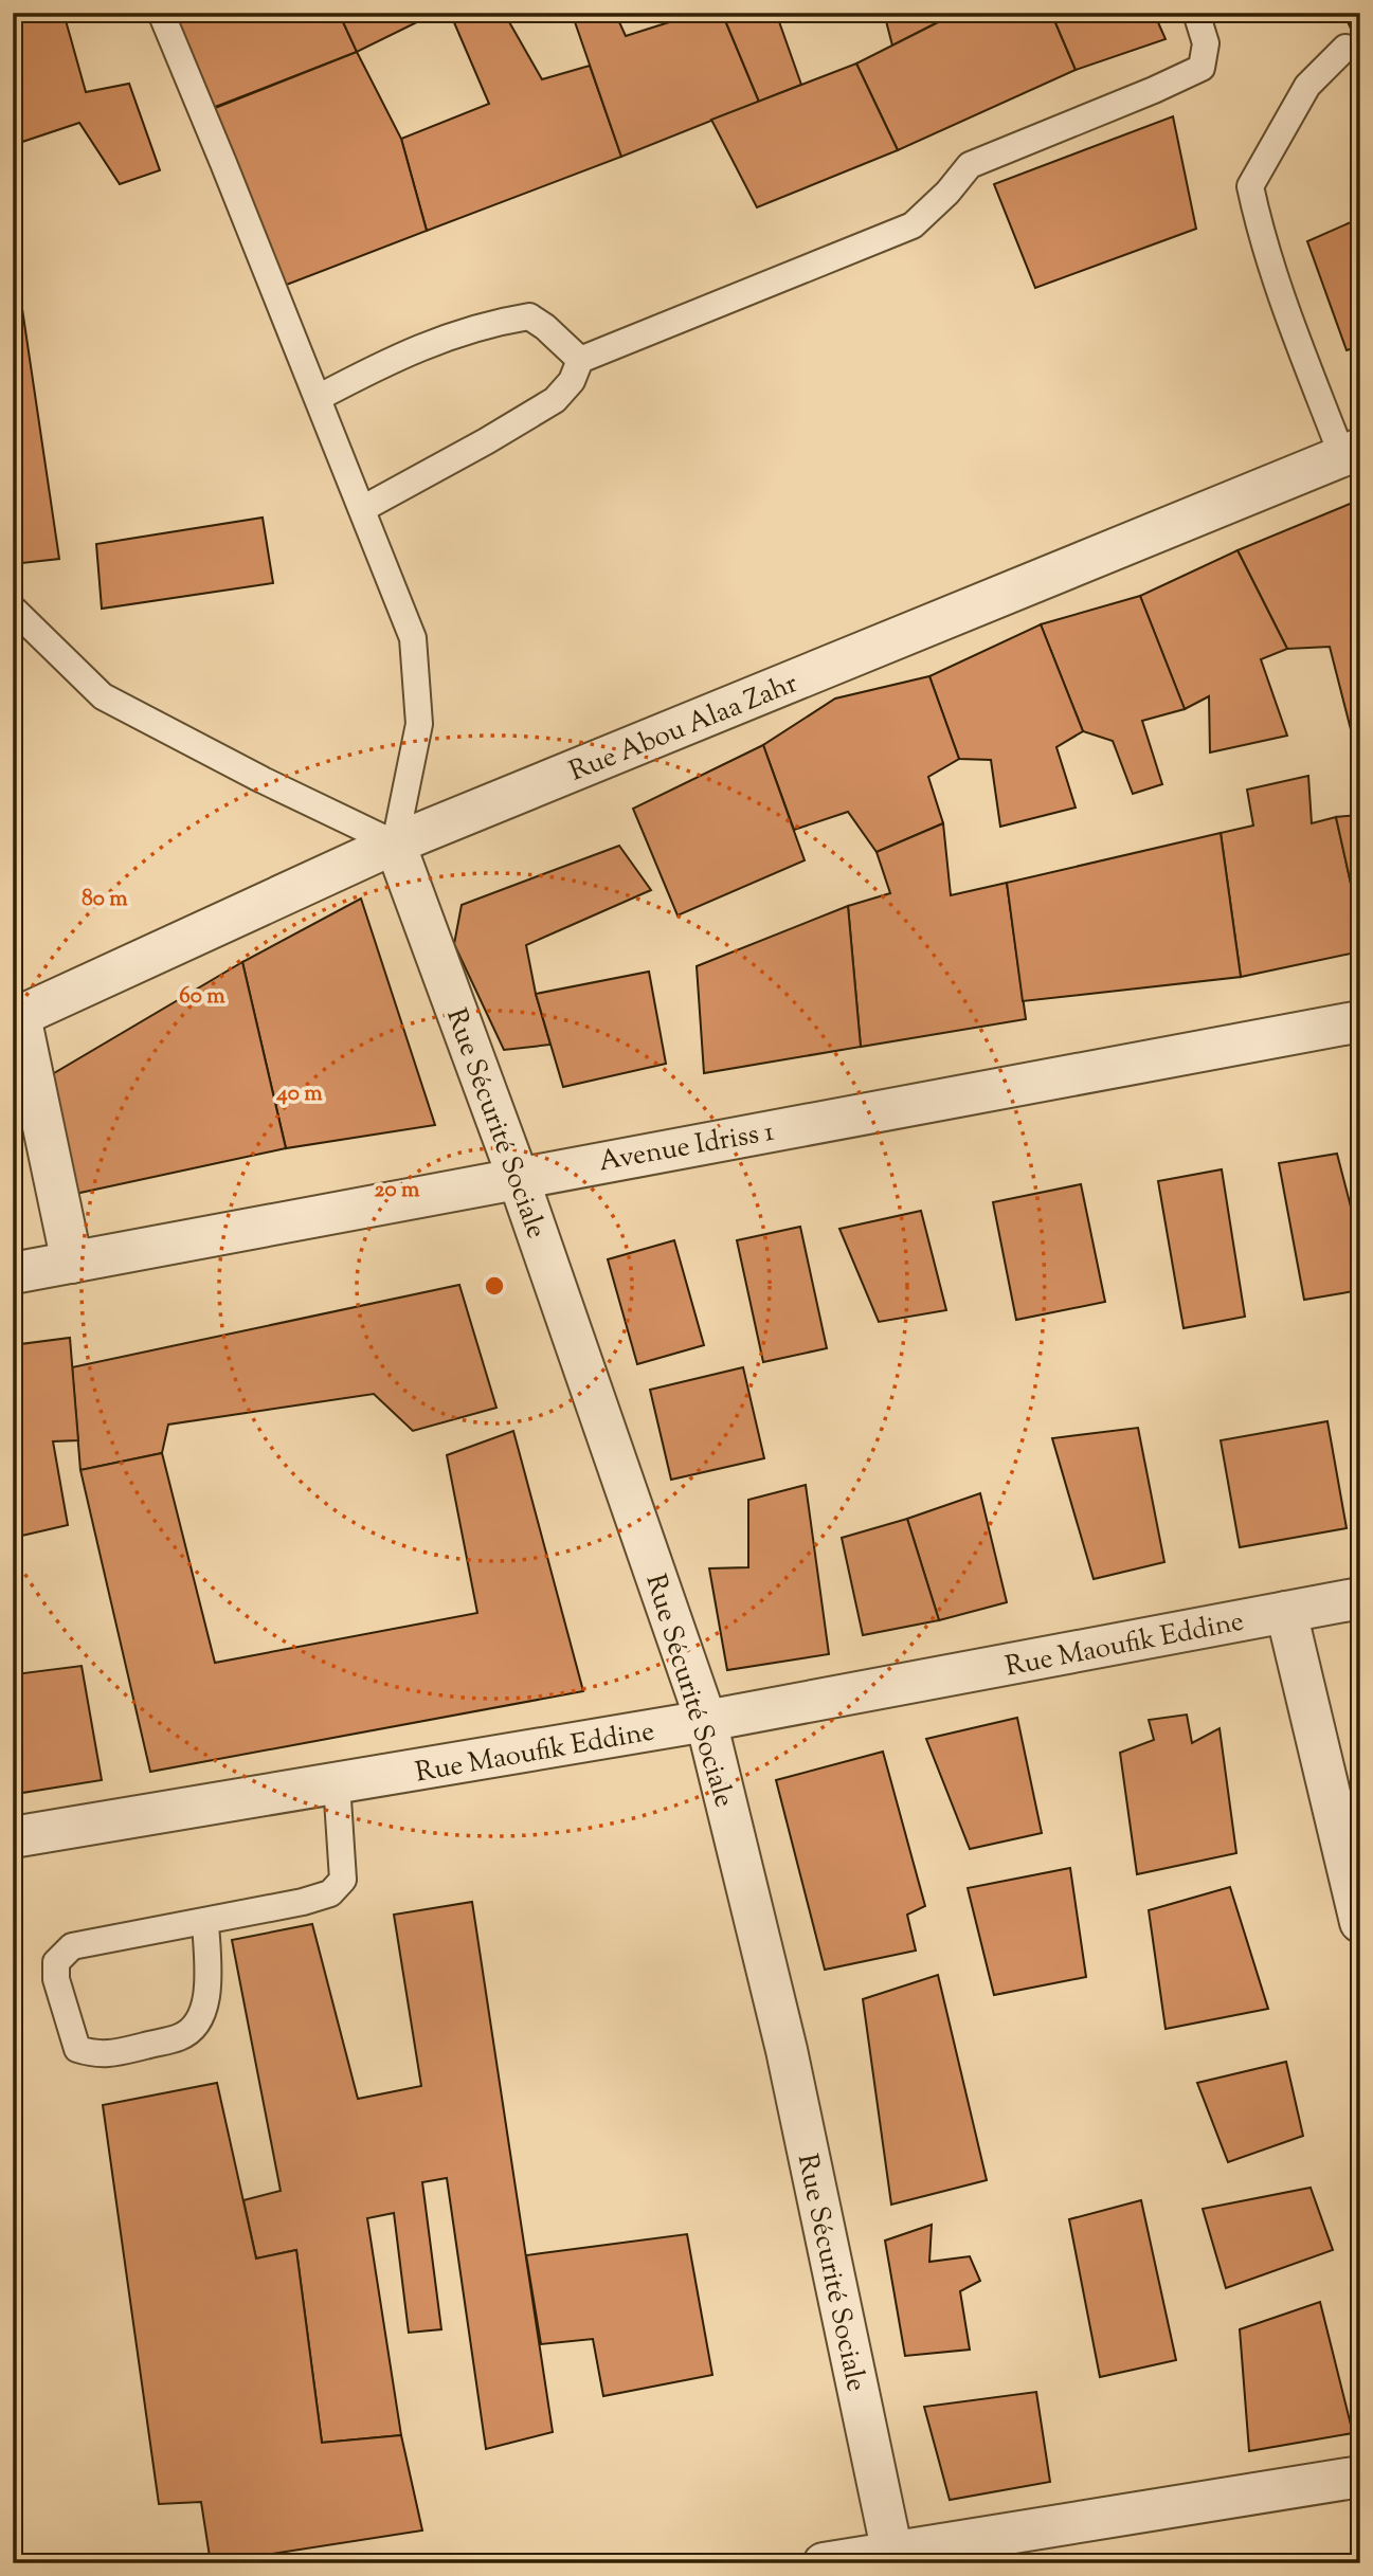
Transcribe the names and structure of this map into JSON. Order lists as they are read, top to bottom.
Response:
{
  "streets": {
    "street": [
      "Rue Abou Alaa Zahr",
      "Rue Sécurité Sociale",
      "Avenue Idriss 1",
      "Rue Maoufik Eddine"
    ]
  },
  "crossings": [
    ["Rue Abou Alaa Zahr", "Rue Sécurité Sociale"],
    ["Rue Sécurité Sociale", "Avenue Idriss 1"],
    ["Rue Sécurité Sociale", "Rue Maoufik Eddine"]
  ],
  "rings": [
    "80 m",
    "60 m",
    "40 m",
    "20 m"
  ]
}
